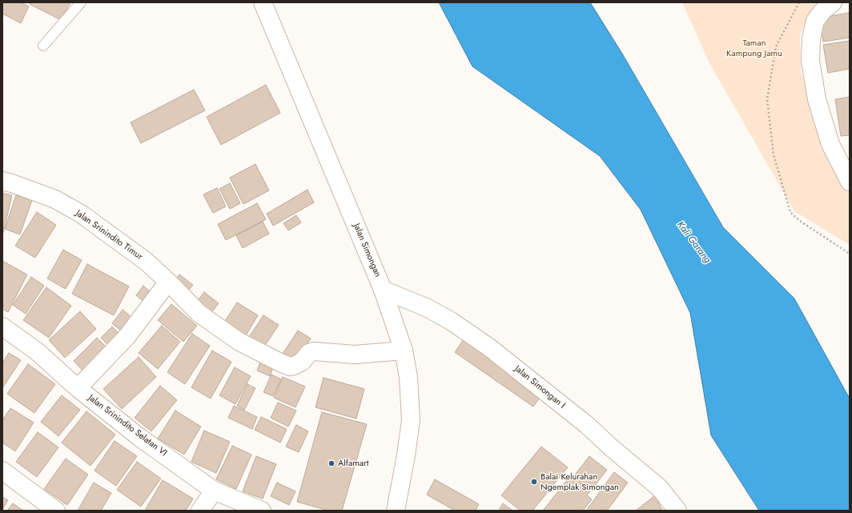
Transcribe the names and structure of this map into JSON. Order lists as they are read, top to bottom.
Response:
{
  "streets": {
    "street": [
      "Jalan Srinindito Timur",
      "Jalan Simongan",
      "Jalan Simongan I",
      "Jalan Srinindito Selatan VI"
    ]
  },
  "crossings": [
    ["Jalan Srinindito Timur", "Jalan Simongan"],
    ["Jalan Simongan", "Jalan Simongan I"]
  ],
  "water": ["Kali Garang"],
  "parks": ["Taman Kampung Jamu"],
  "places": ["Alfamart", "Balai Kelurahan Ngemplak Simongan"]
}
